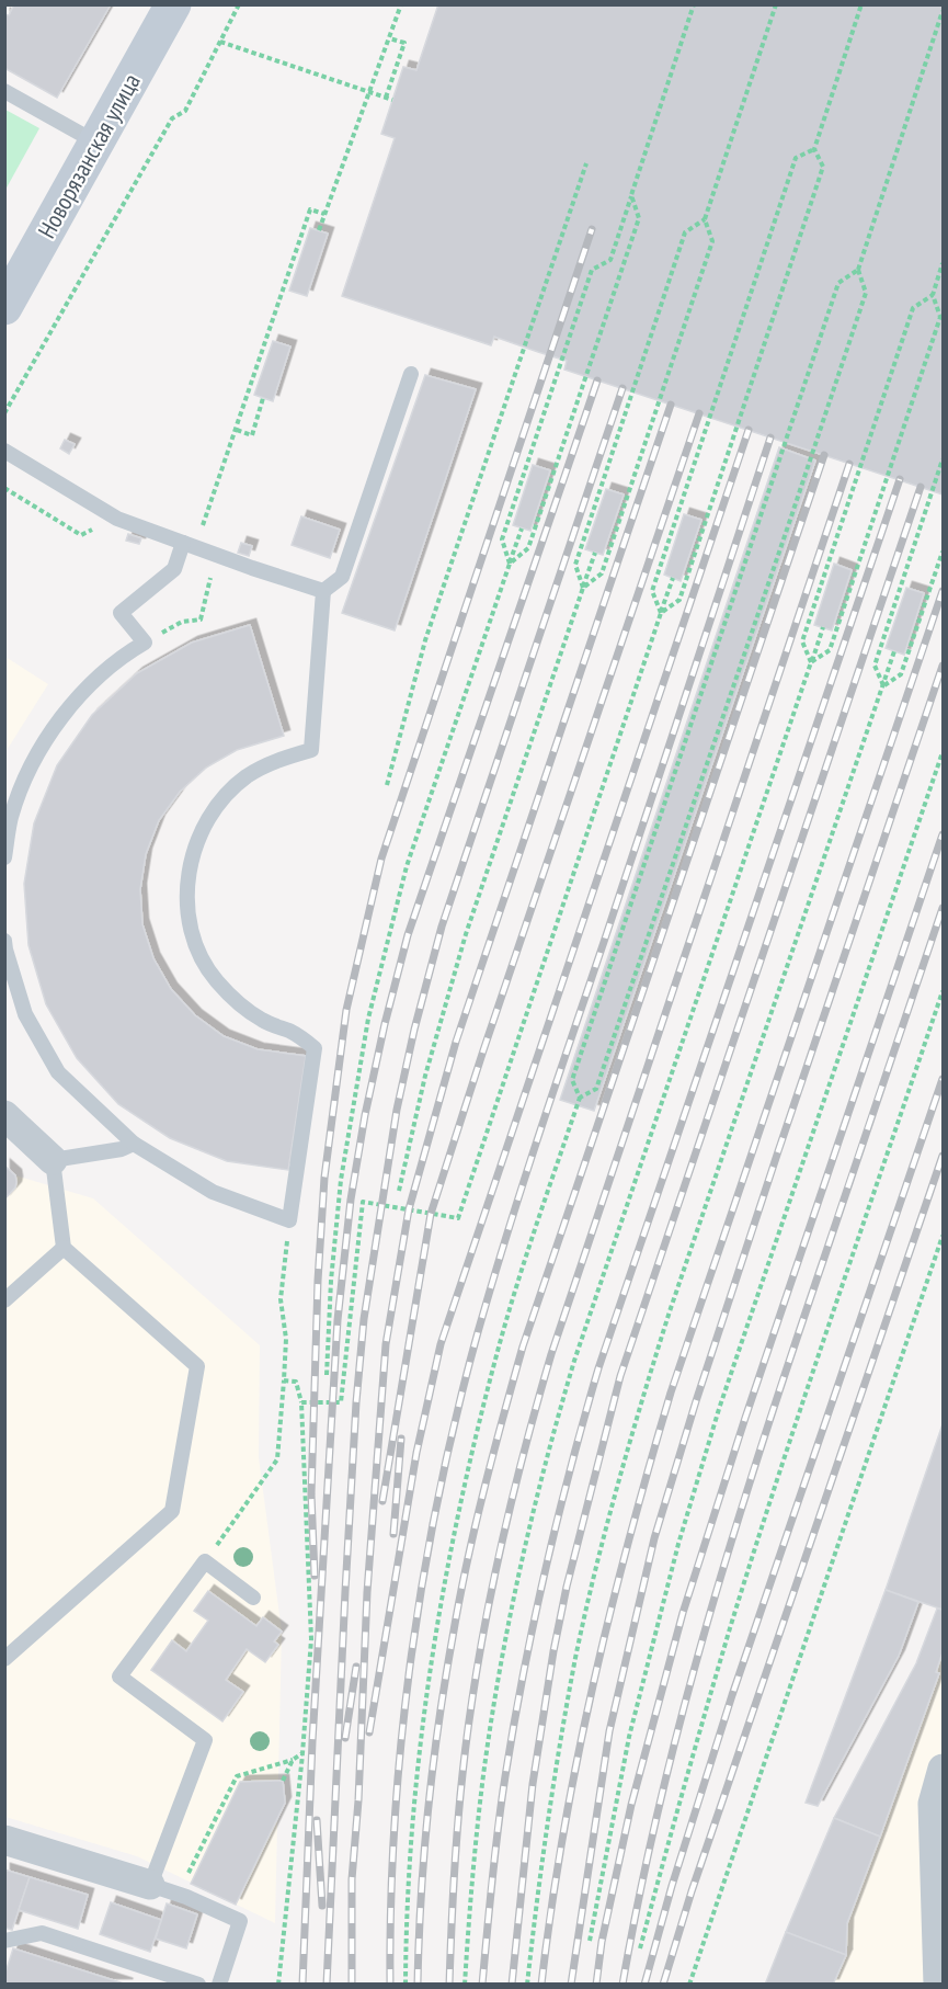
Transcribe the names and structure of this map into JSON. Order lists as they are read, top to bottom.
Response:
{
  "streets": {
    "street": ["Новорязанская улица"]
  }
}
